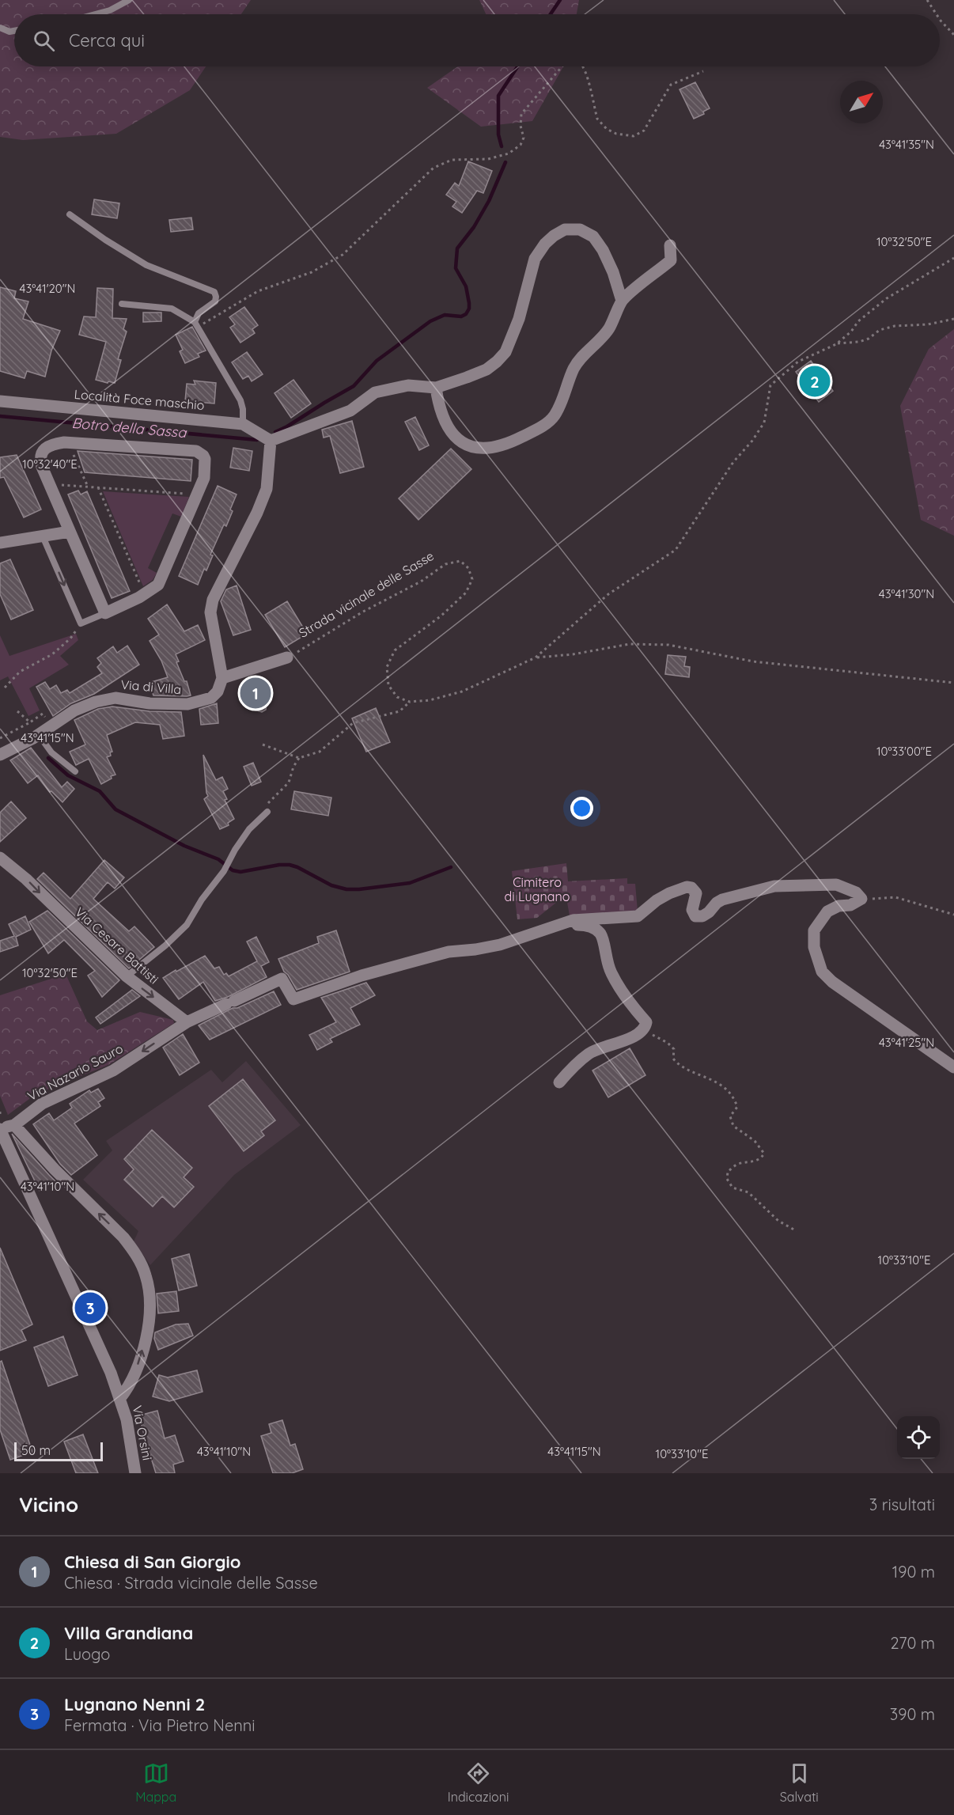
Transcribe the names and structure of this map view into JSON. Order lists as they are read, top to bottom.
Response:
{
  "streets": {
    "street": [
      "Località Foce maschio",
      "Via di Villa",
      "Via Cesare Battisti",
      "Via Nazario Sauro",
      "Via Orsini"
    ],
    "path": ["Strada vicinale delle Sasse"]
  },
  "crossings": [
    ["Via Cesare Battisti", "Via Nazario Sauro"],
    ["Via Nazario Sauro", "Via Orsini"]
  ],
  "one_way": ["Via Cesare Battisti", "Via Nazario Sauro"],
  "water": ["Botro della Sassa"],
  "parks": ["Cimitero di Lugnano"],
  "scale_bar": "50 m",
  "north": "top right",
  "page": {
    "search": "Cerca qui",
    "pins": ["2", "1", "3"],
    "scale": "50 m",
    "heading": ["Vicino", "3 risultati"],
    "list": [
      {
        "mark": "1",
        "name": "Chiesa di San Giorgio",
        "note": "Chiesa · Strada vicinale delle Sasse",
        "value": "190 m"
      },
      {
        "mark": "2",
        "name": "Villa Grandiana",
        "note": "Luogo",
        "value": "270 m"
      },
      {
        "mark": "3",
        "name": "Lugnano Nenni 2",
        "note": "Fermata · Via Pietro Nenni",
        "value": "390 m"
      }
    ],
    "nav": ["Mappa", "Indicazioni", "Salvati"]
  },
  "coordinates": [
    "43°41'35\"N",
    "10°32'50\"E",
    "43°41'20\"N",
    "10°32'40\"E",
    "43°41'30\"N",
    "43°41'15\"N",
    "10°33'00\"E",
    "43°41'25\"N",
    "43°41'10\"N",
    "10°33'10\"E"
  ]
}
